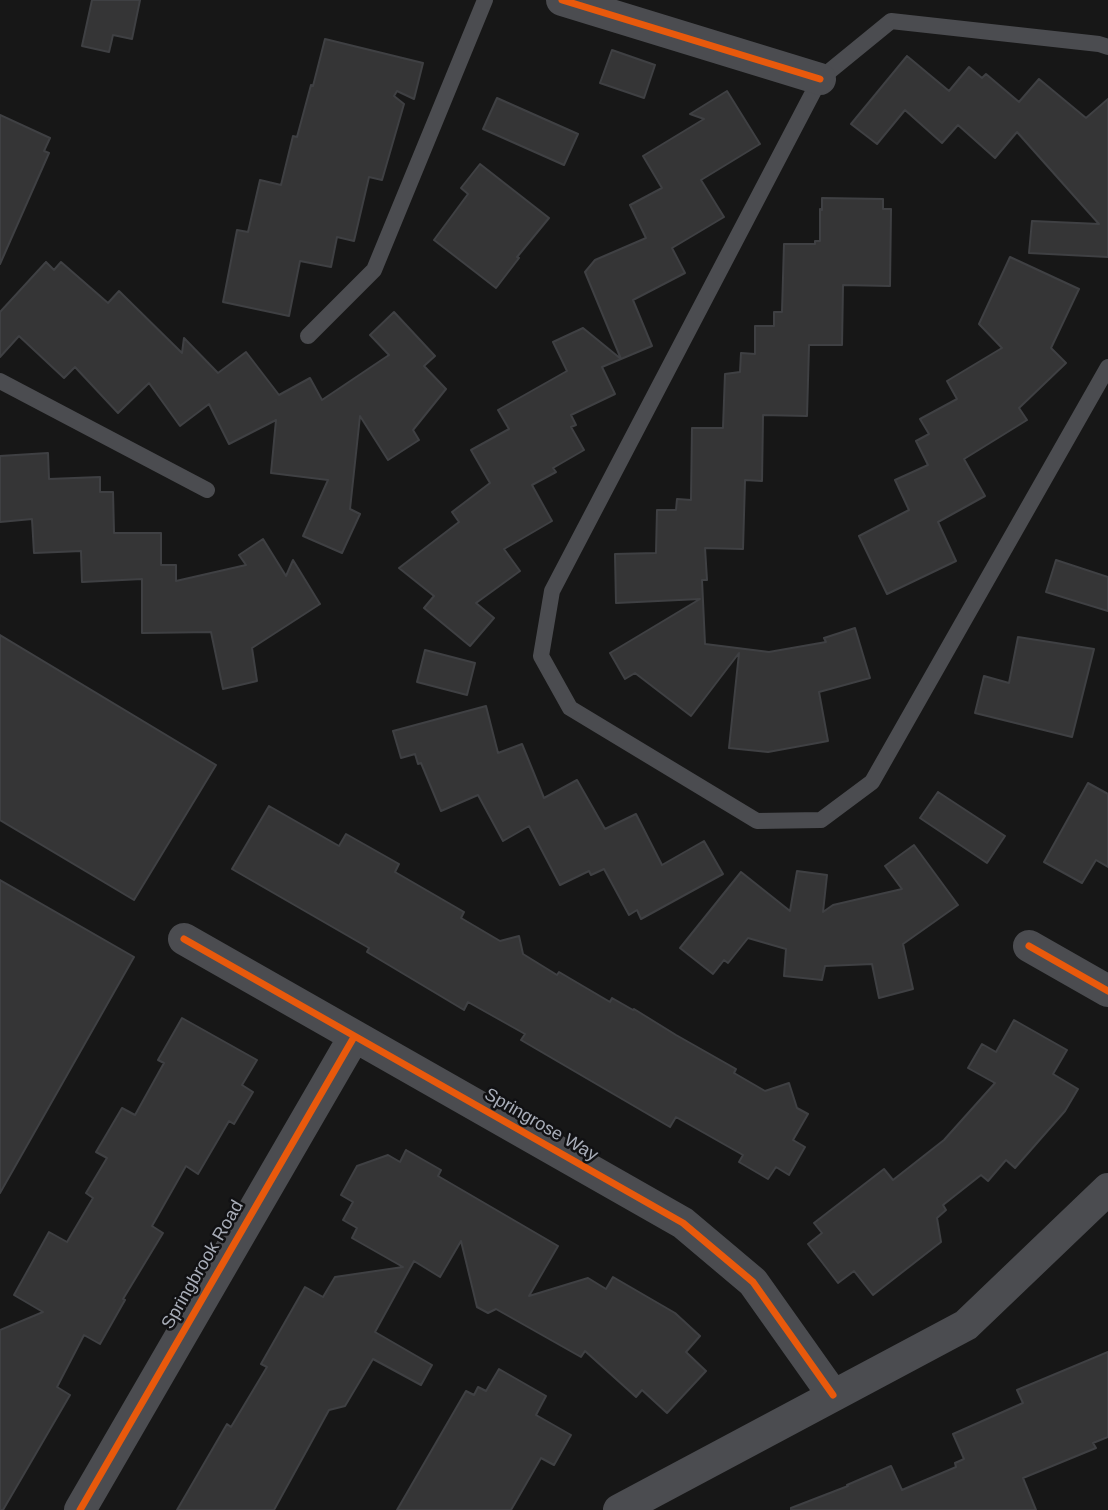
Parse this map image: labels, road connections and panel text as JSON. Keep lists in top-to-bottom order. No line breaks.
{"streets":{"street":["Springrose Way","Springbrook Road"]},"crossings":[["Springrose Way","Springbrook Road"]]}
